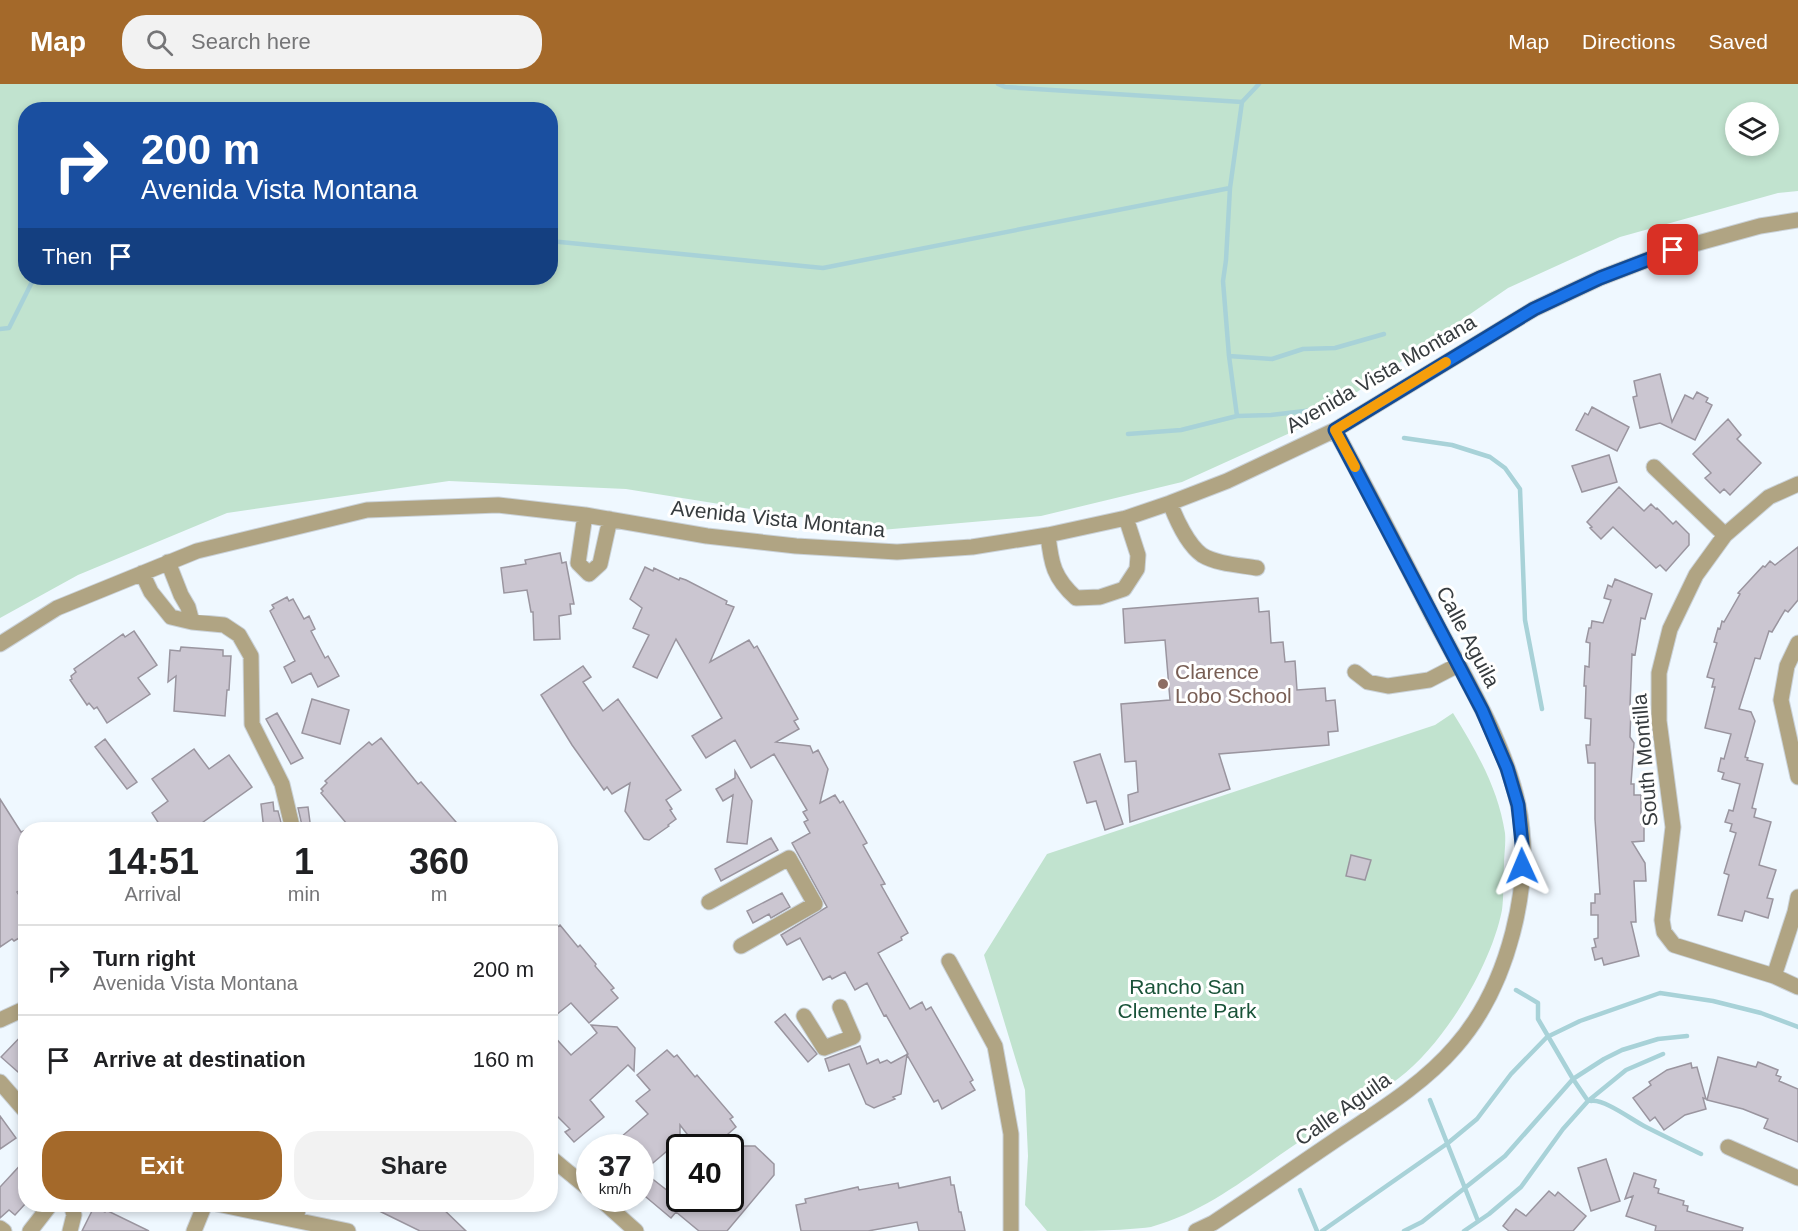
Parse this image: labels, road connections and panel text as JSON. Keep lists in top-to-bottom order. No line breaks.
{"streets":{"street":["Avenida Vista Montana","Calle Aguila","South Montilla"]},"crossings":[["Avenida Vista Montana","Calle Aguila"]],"parks":["Rancho San Clemente Park"],"places":["Clarence Lobo School"],"page":{"header":"Map","search":"Search here","nav":["Map","Directions","Saved"],"turn":["200 m","Avenida Vista Montana"],"then":"Then","eta":["14:51","Arrival","1","min","360","m"],"list":[{"name":"Turn right","note":"Avenida Vista Montana","value":"200 m"},{"name":"Arrive at destination","value":"160 m"}],"buttons":["Exit","Share"],"speed":"37 km/h","limit":"40"}}
